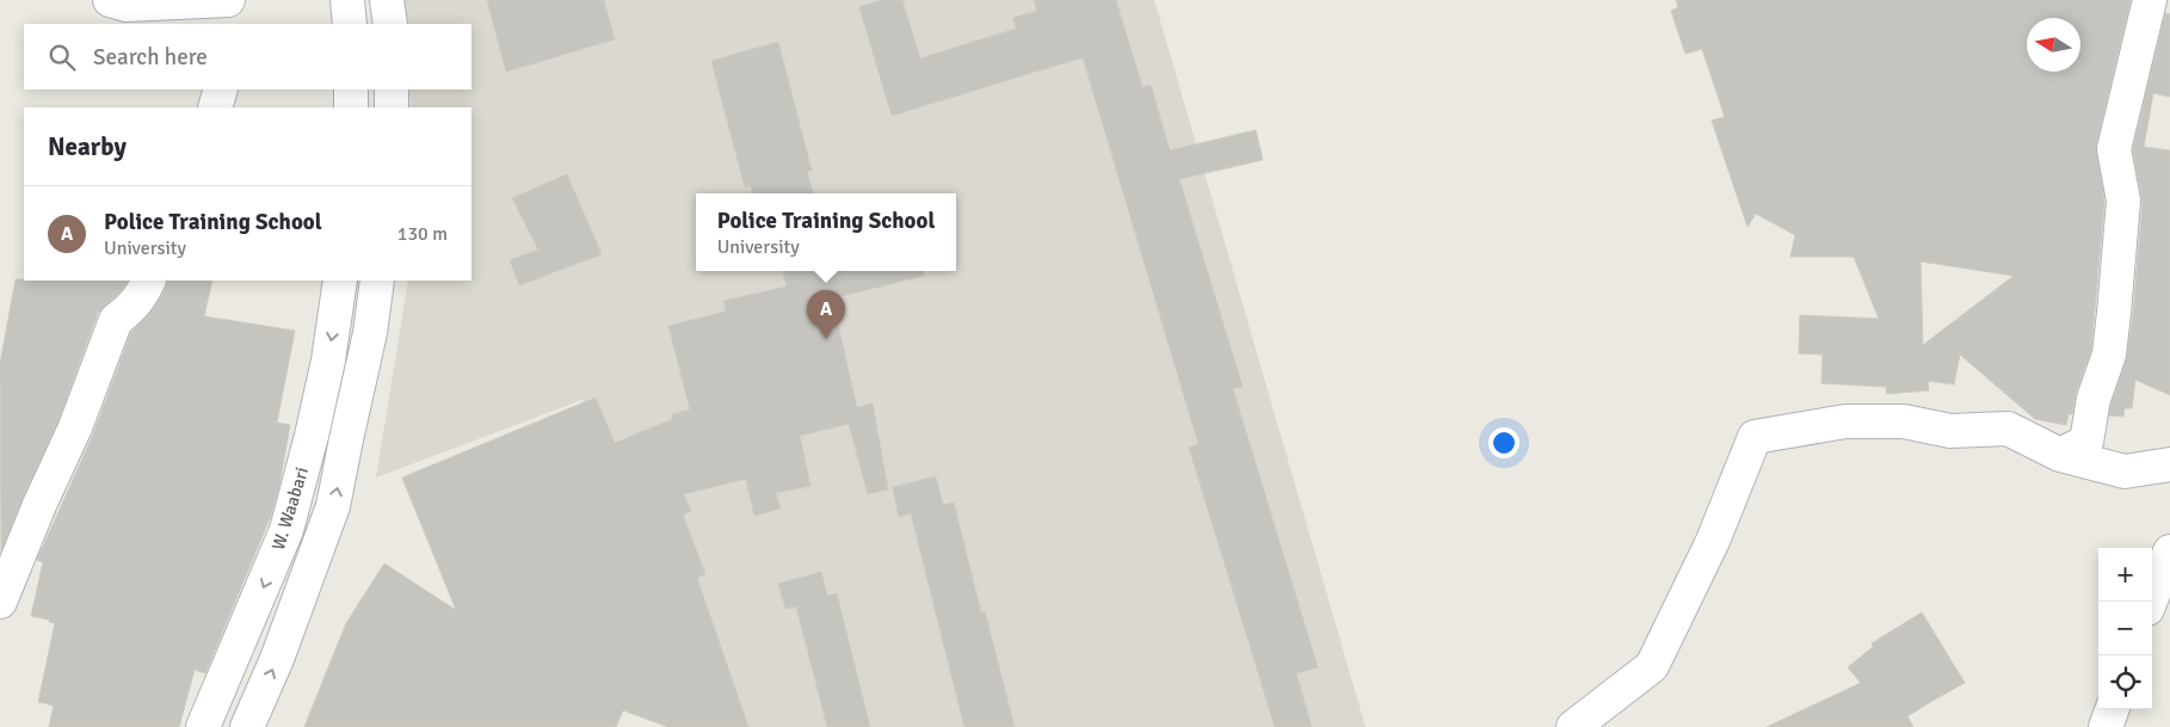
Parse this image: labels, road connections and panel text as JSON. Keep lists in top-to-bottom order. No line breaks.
{"streets":{"street":["W. Waabari"]},"north":"left","page":{"search":"Search here","heading":"Nearby","list":[{"mark":"A","name":"Police Training School","note":"University","value":"130 m"}],"popup":["Police Training School","University"],"pins":"A","map_buttons":["+","−"]}}
